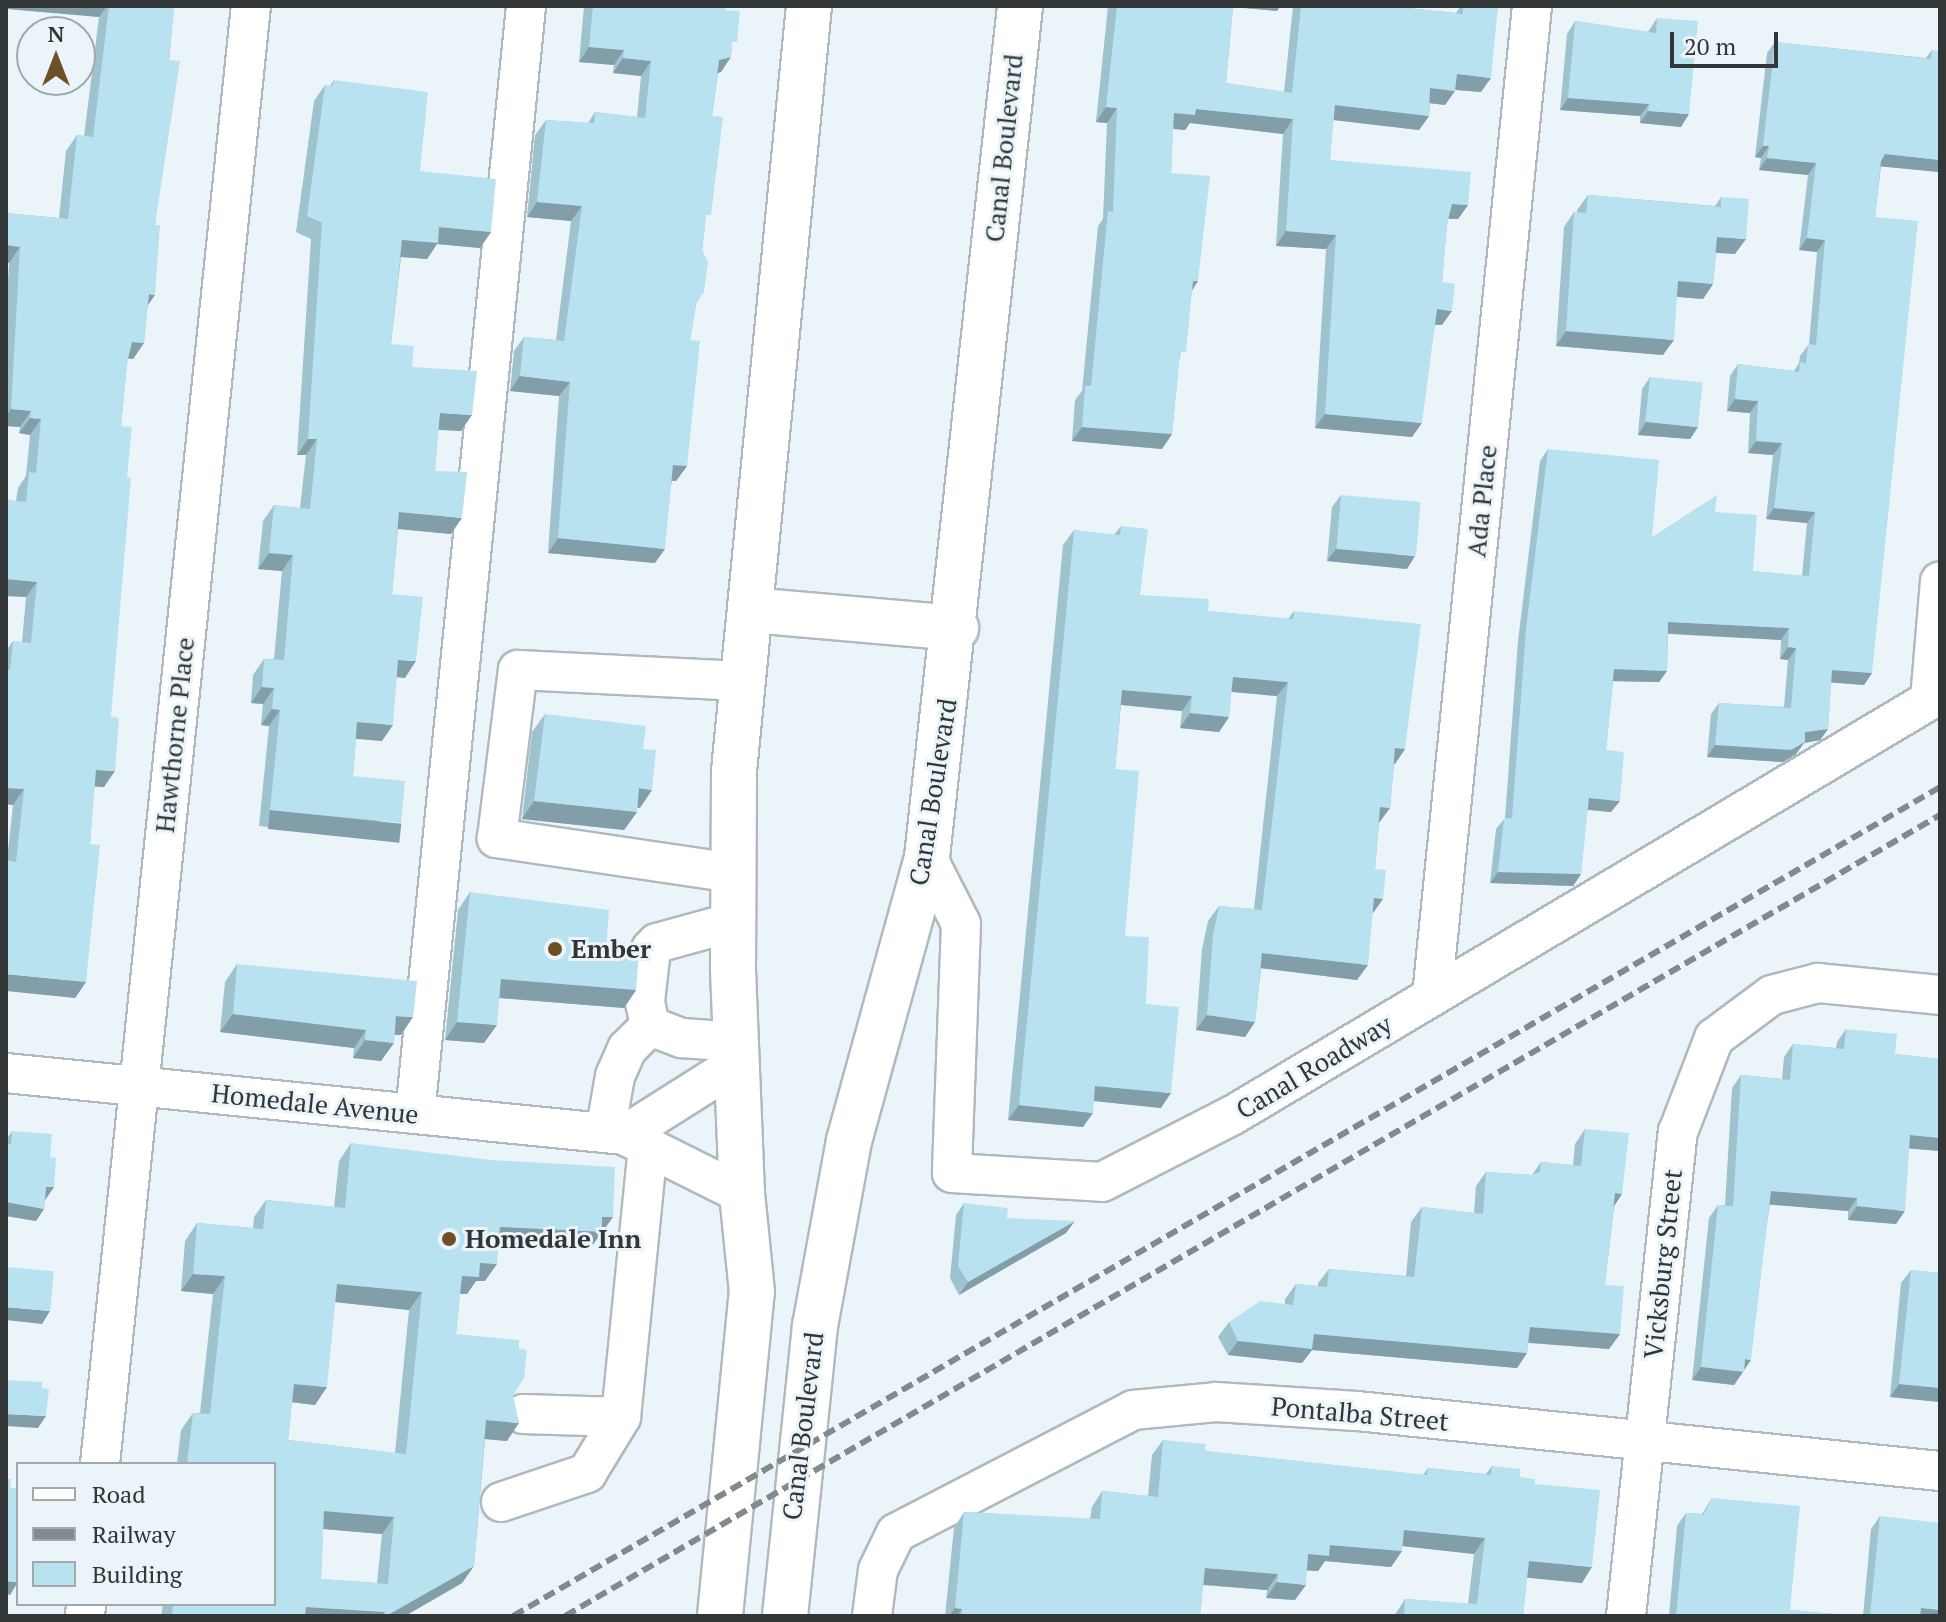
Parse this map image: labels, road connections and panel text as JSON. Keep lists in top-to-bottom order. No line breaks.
{"streets":{"main road":["Canal Boulevard"],"street":["Ada Place","Hawthorne Place","Canal Roadway","Homedale Avenue","Vicksburg Street","Pontalba Street"]},"crossings":[["Canal Boulevard","Canal Roadway"],["Ada Place","Canal Roadway"],["Hawthorne Place","Homedale Avenue"],["Vicksburg Street","Pontalba Street"]],"places":["Ember","Homedale Inn"],"legend":["Road","Railway","Building"],"scale_bar":"20 m","north":"top"}
